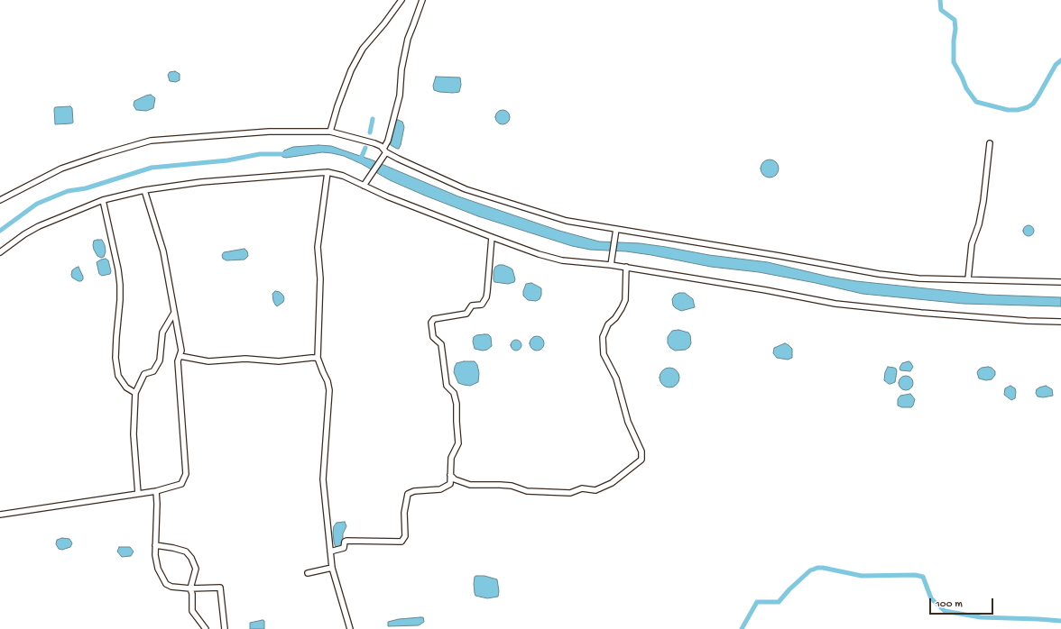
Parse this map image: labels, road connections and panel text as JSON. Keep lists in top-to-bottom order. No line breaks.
{"scale_bar":"100 m"}
